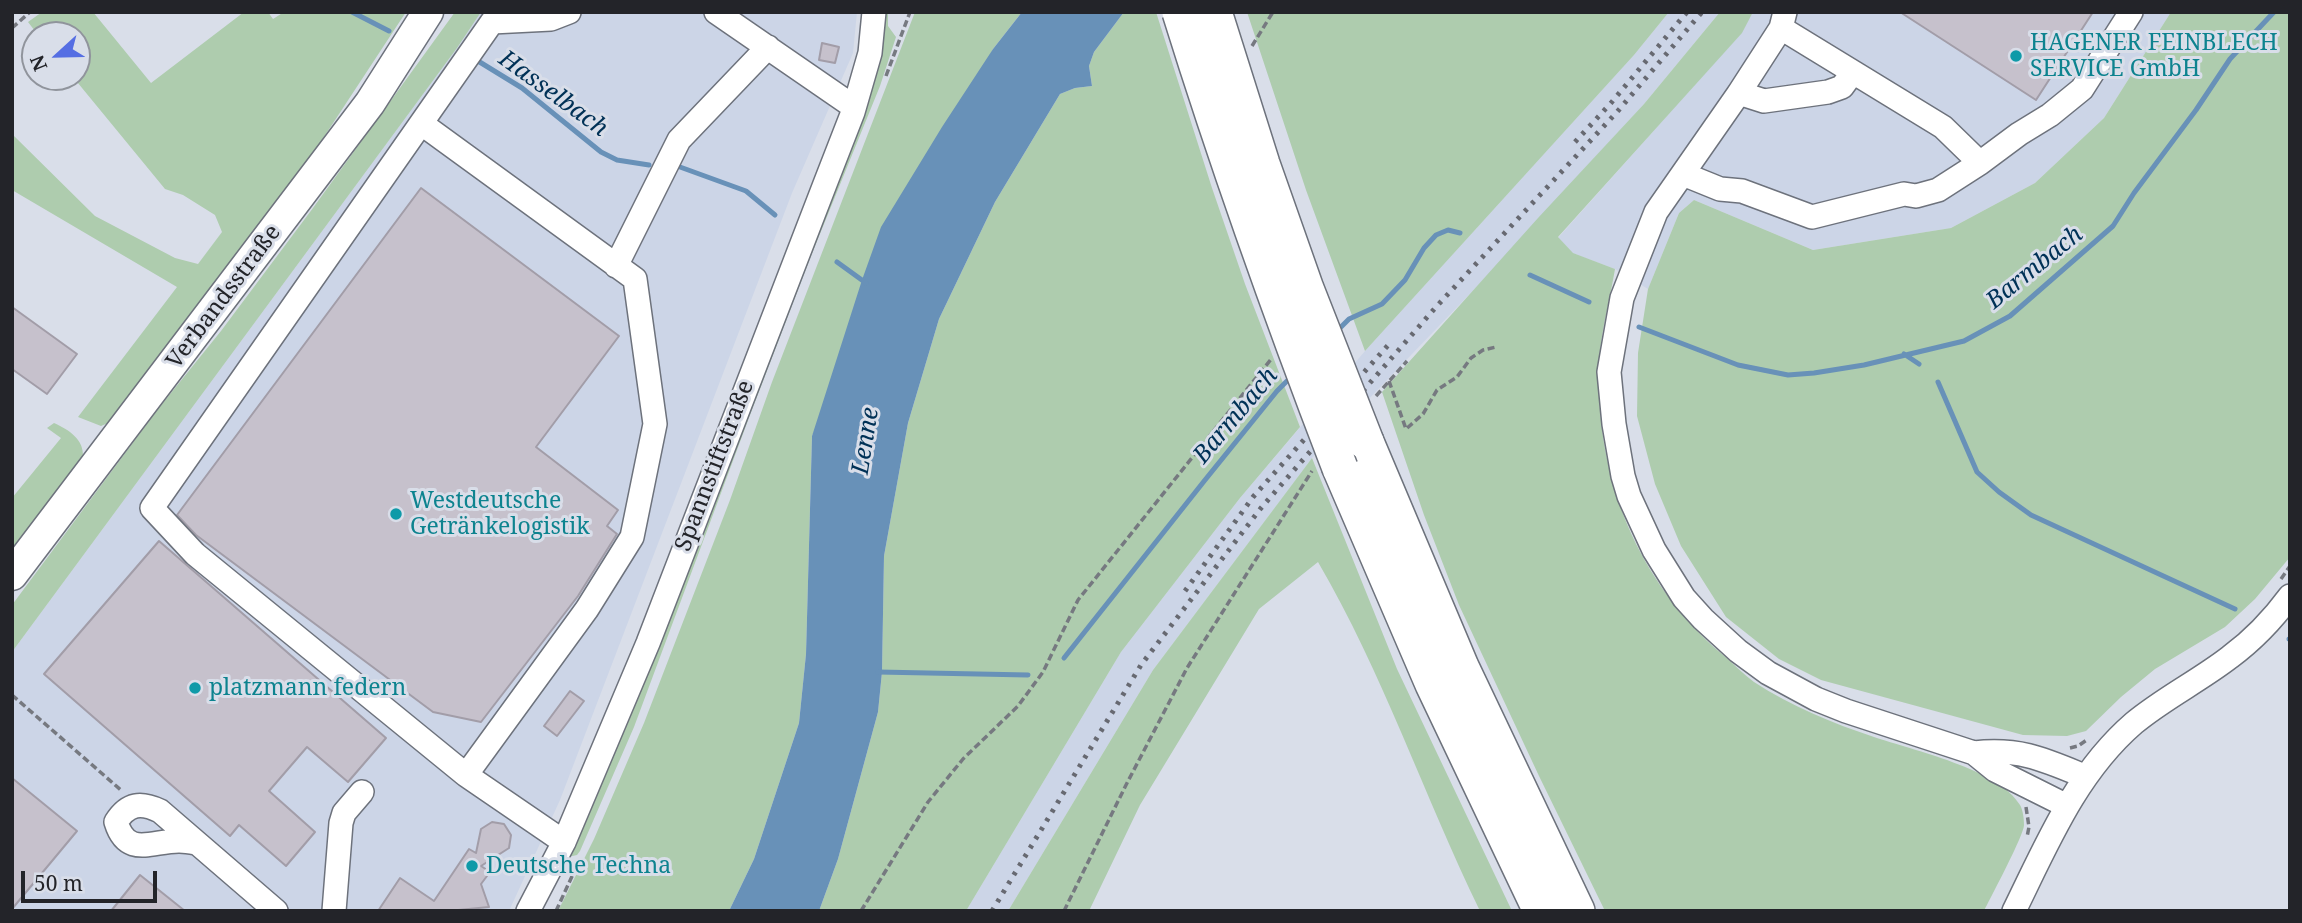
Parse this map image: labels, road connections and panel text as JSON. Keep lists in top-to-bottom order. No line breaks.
{"streets":{"main road":["Verbandsstraße"],"street":["Spannstiftstraße"]},"water":["Hasselbach","Barmbach","Lenne"],"places":["HAGENER FEINBLECH SERVICE GmbH","Westdeutsche Getränkelogistik","platzmann federn","Deutsche Techna"],"scale_bar":"50 m","north":"left"}
